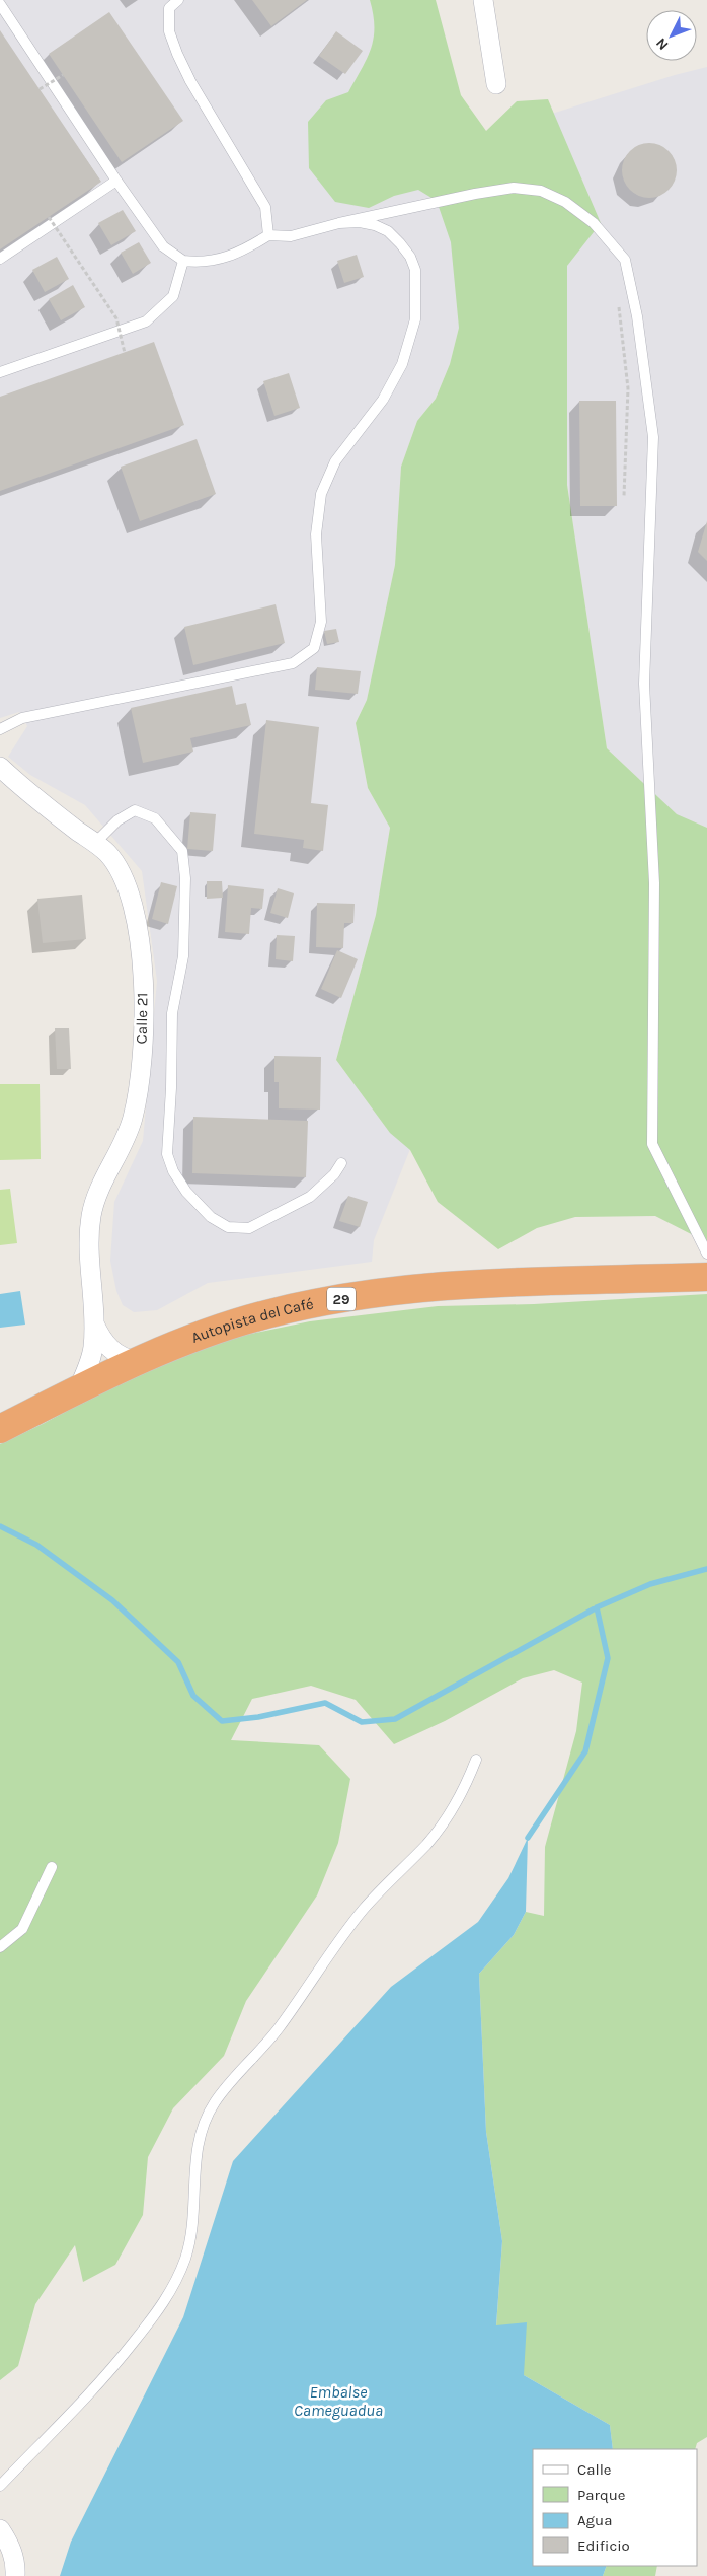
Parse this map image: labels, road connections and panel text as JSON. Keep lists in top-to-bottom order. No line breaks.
{"streets":{"highway":["29","Autopista del Café"],"street":["Calle 21"]},"crossings":[["Calle 21","Autopista del Café"]],"water":["Embalse Cameguadua"],"legend":["Calle","Parque","Agua","Edificio"],"north":"bottom left"}
